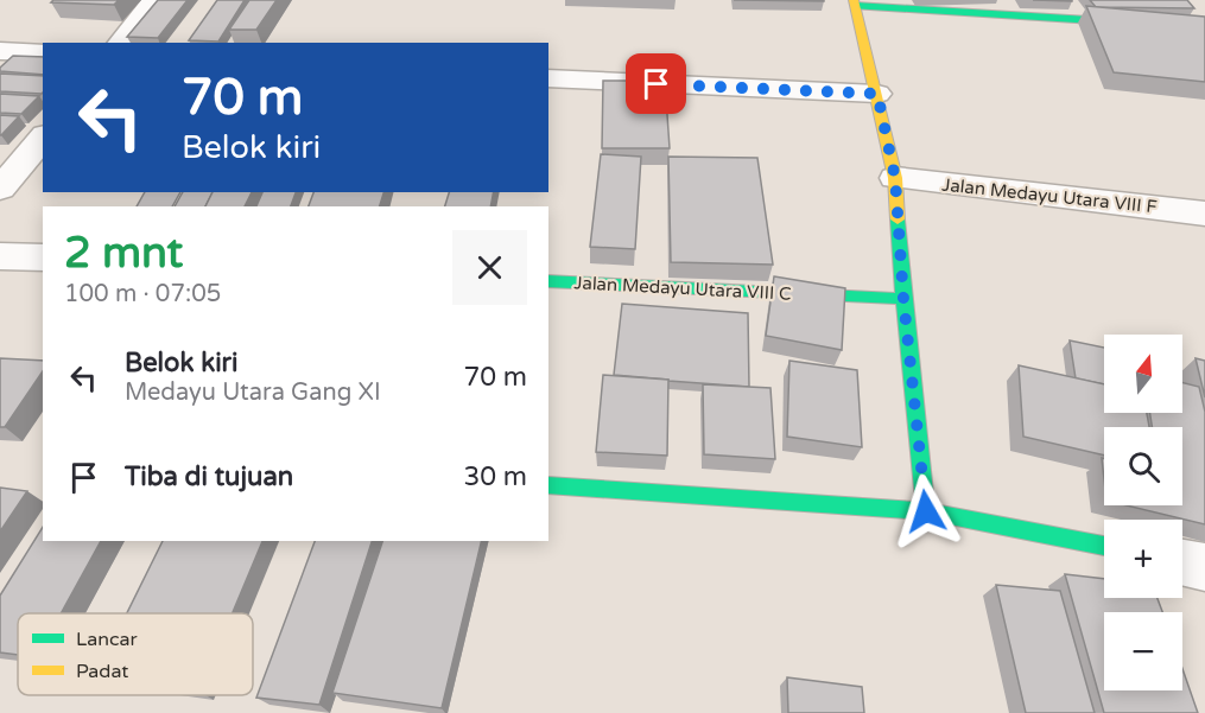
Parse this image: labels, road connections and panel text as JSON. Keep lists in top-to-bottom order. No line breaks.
{"streets":{"street":["Jalan Medayu Utara VIII F","Jalan Medayu Utara VIII C"]},"legend":["Lancar","Padat"],"north":"top","page":{"turn":["70 m","Belok kiri"],"heading":["2 mnt","100 m · 07:05"],"list":[{"name":"Belok kiri","note":"Medayu Utara Gang XI","value":"70 m"},{"name":"Tiba di tujuan","value":"30 m"}],"map_buttons":["+","−"]}}
